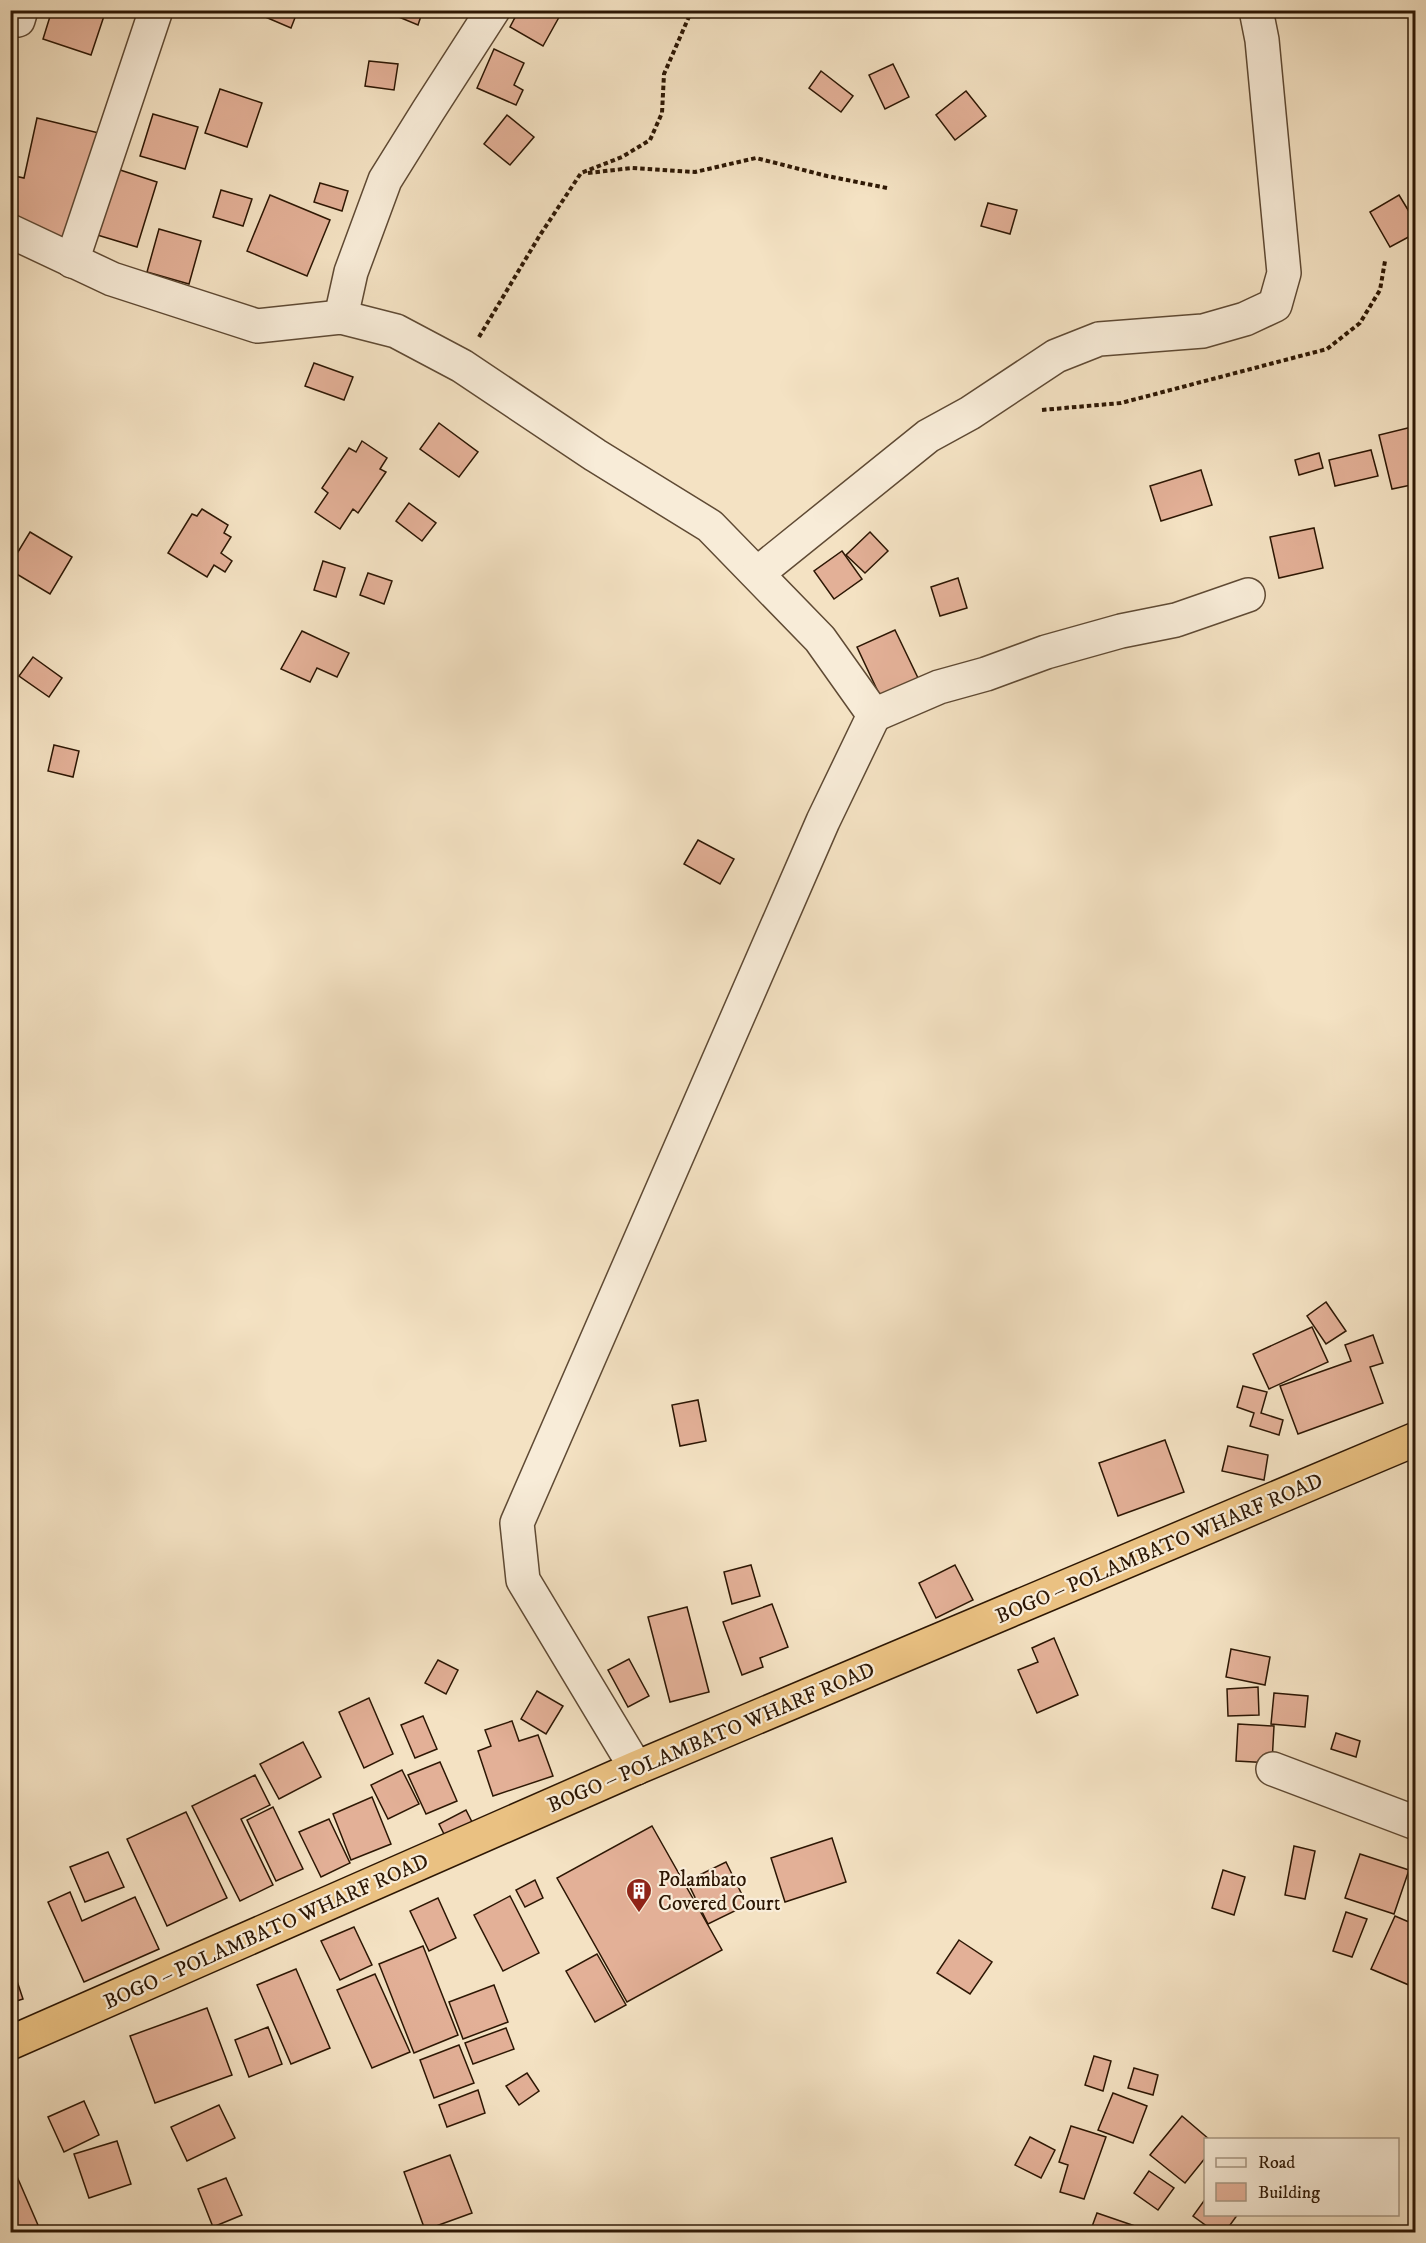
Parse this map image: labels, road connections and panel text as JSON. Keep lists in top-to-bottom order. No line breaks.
{"streets":{"highway":["BOGO – POLAMBATO WHARF ROAD"]},"places":{"building":["Polambato Covered Court"]},"legend":["Road","Building"]}
